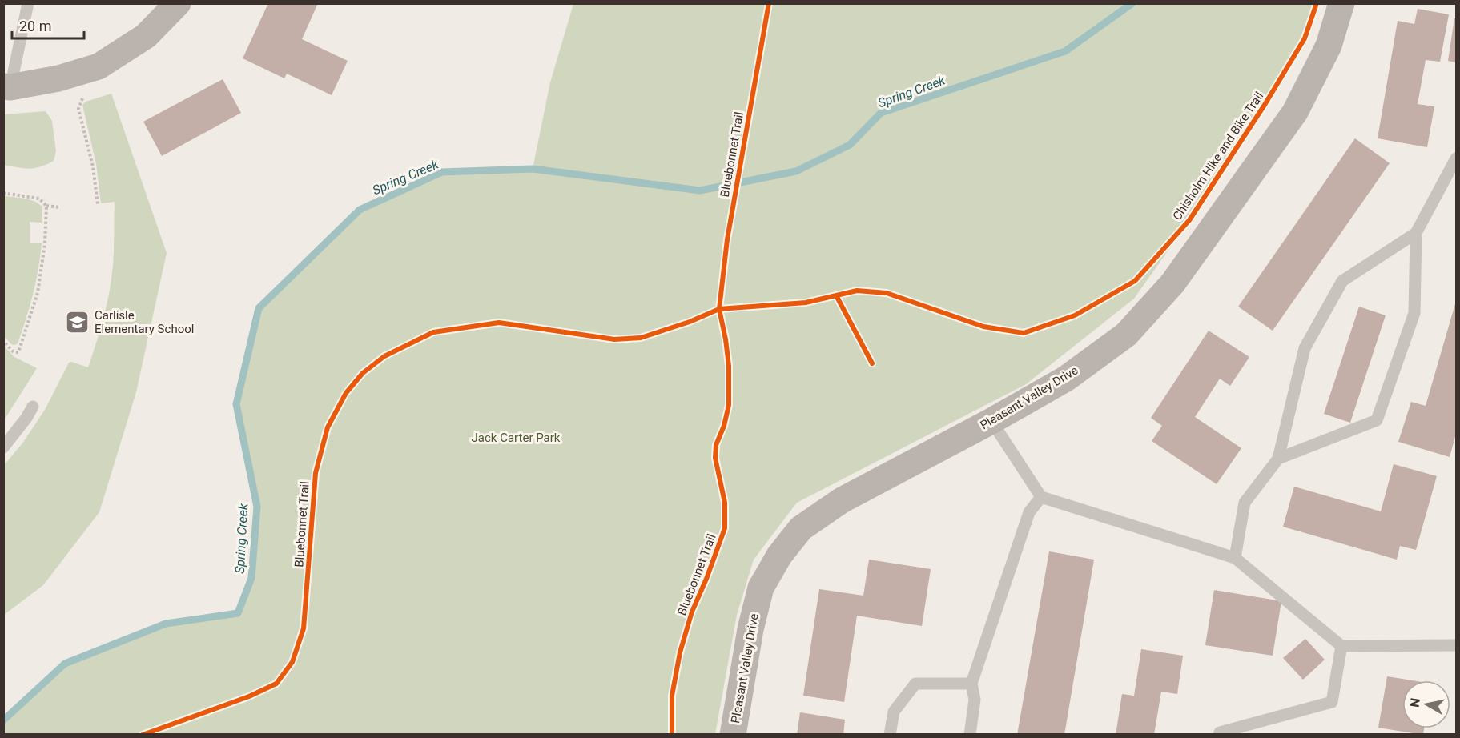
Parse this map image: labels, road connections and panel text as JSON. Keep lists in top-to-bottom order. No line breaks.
{"streets":{"street":["Pleasant Valley Drive"],"cycle path":["Bluebonnet Trail","Chisholm Hike and Bike Trail"]},"water":["Spring Creek"],"parks":["Jack Carter Park"],"places":{"school or university":["Carlisle Elementary School"]},"scale_bar":"20 m","north":"left"}
